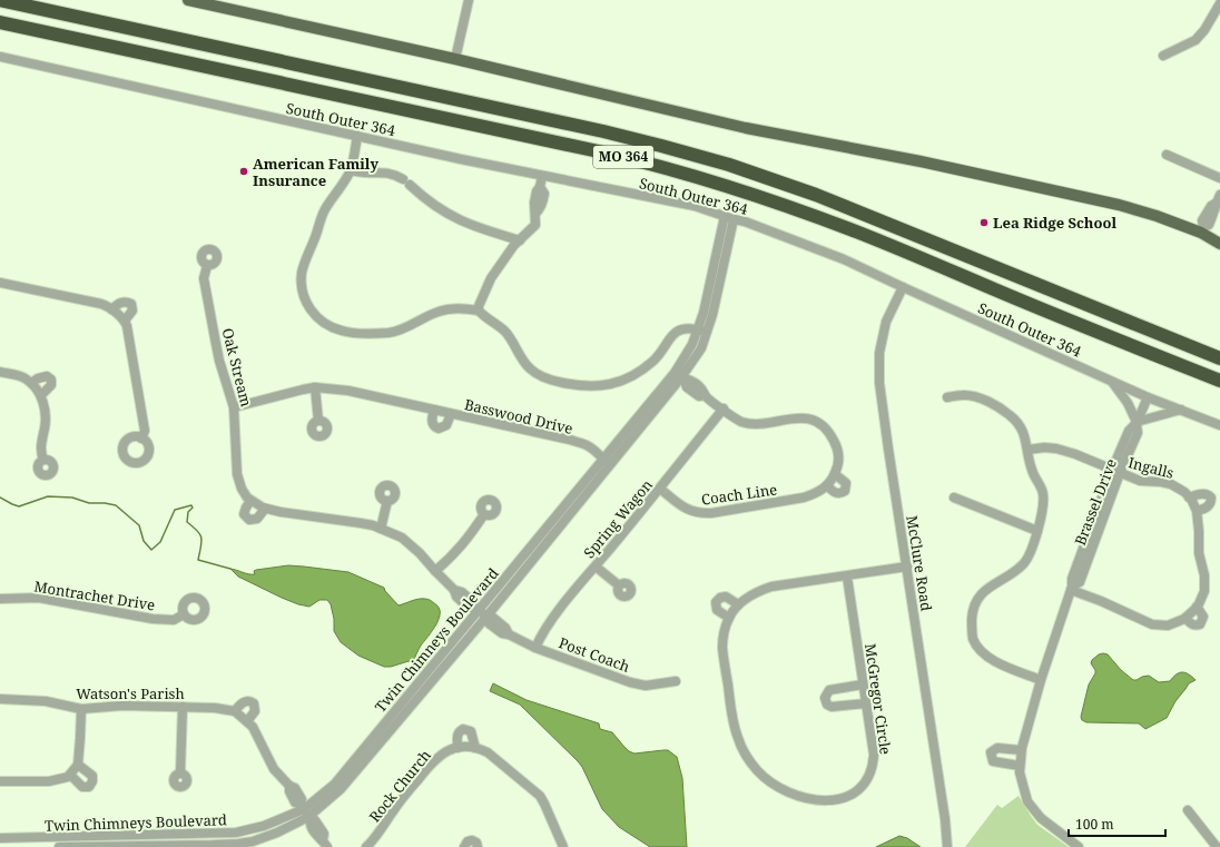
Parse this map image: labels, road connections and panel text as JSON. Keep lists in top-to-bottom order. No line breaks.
{"streets":{"highway":["MO 364"],"street":["South Outer 364","Oak Stream","Basswood Drive","Ingalls","Coach Line","Brassel Drive","Spring Wagon","McClure Road","Montrachet Drive","Twin Chimneys Boulevard","Post Coach","Watson's Parish","McGregor Circle","Rock Church"]},"crossings":[["South Outer 364","Brassel Drive"],["South Outer 364","McClure Road"],["South Outer 364","Twin Chimneys Boulevard"],["Oak Stream","Basswood Drive"],["Basswood Drive","Twin Chimneys Boulevard"],["Ingalls","Brassel Drive"],["Coach Line","Spring Wagon"],["Coach Line","Twin Chimneys Boulevard"],["Spring Wagon","Post Coach"],["McClure Road","McGregor Circle"],["Twin Chimneys Boulevard","Post Coach"]],"places":["American Family Insurance","Lea Ridge School"],"scale_bar":"100 m"}
